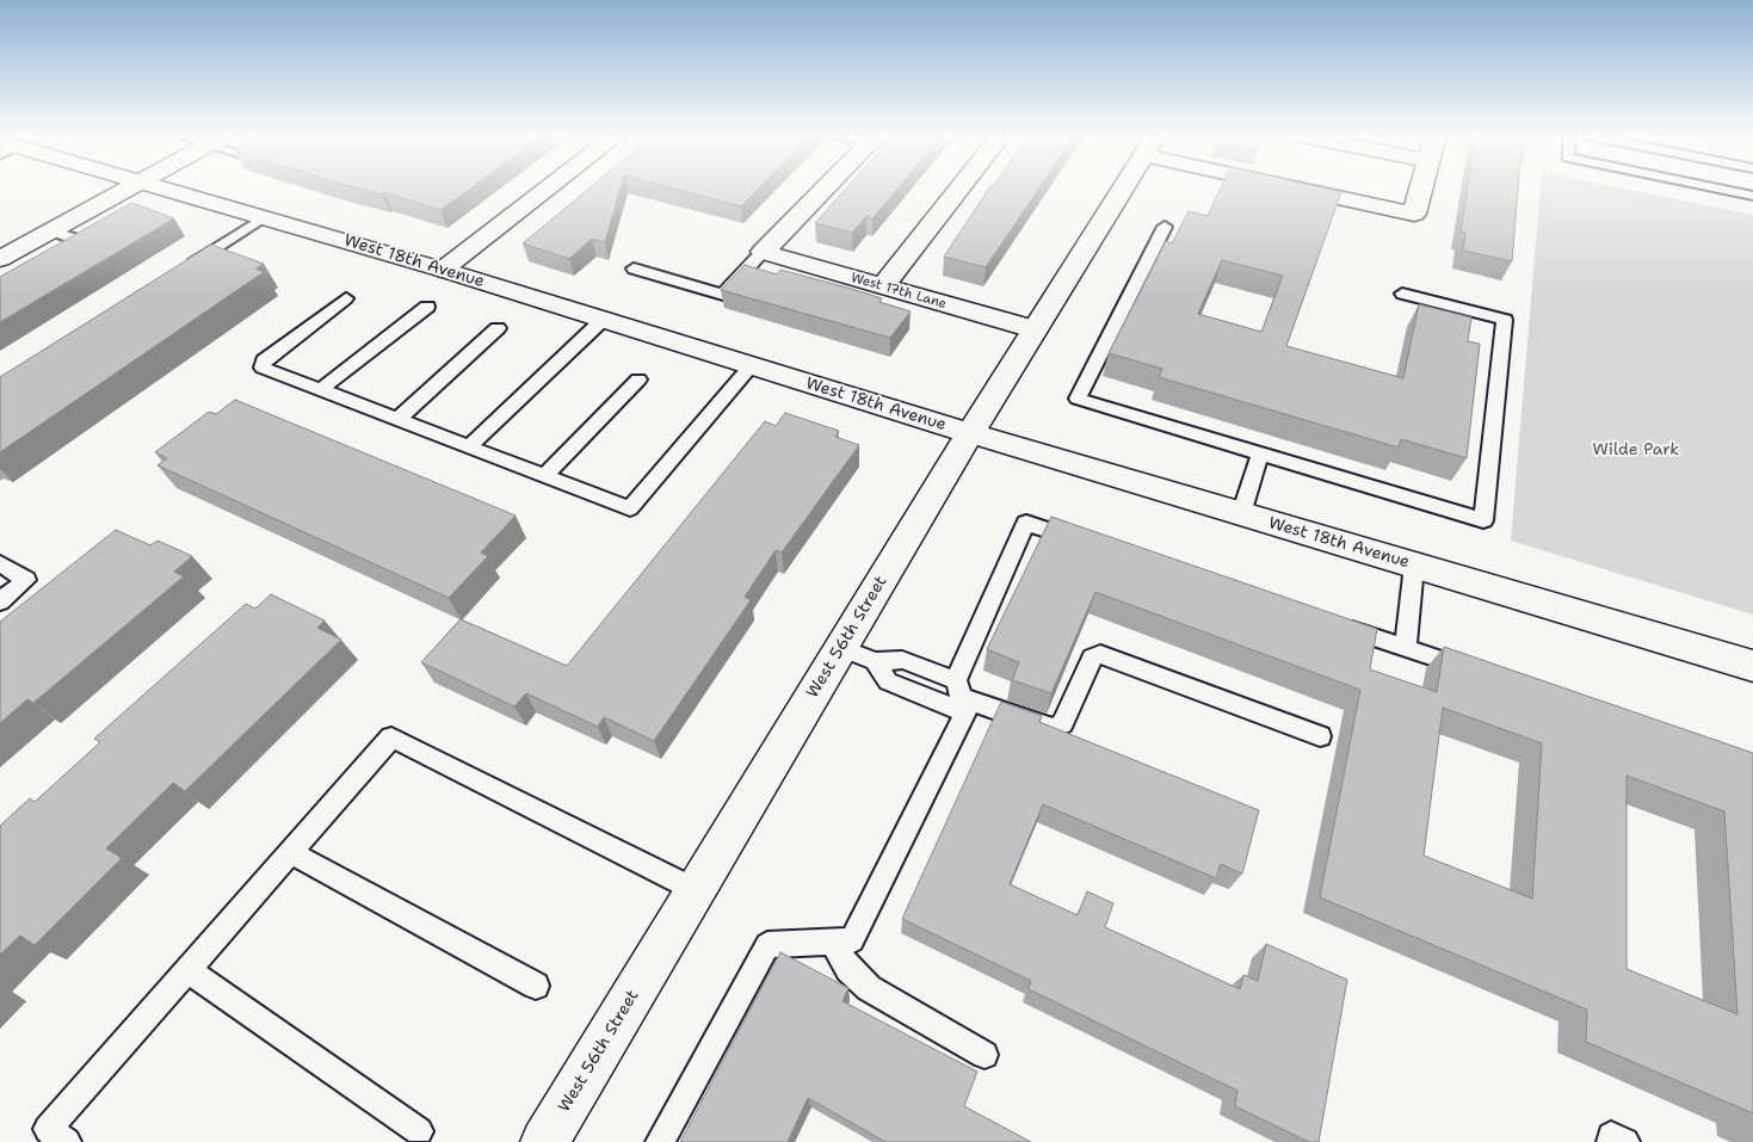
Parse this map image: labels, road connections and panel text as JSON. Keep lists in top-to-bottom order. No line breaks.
{"streets":{"street":["West 18th Avenue","West 17th Lane","West 56th Street"]},"crossings":[["West 18th Avenue","West 56th Street"],["West 17th Lane","West 56th Street"]],"parks":["Wilde Park"]}
